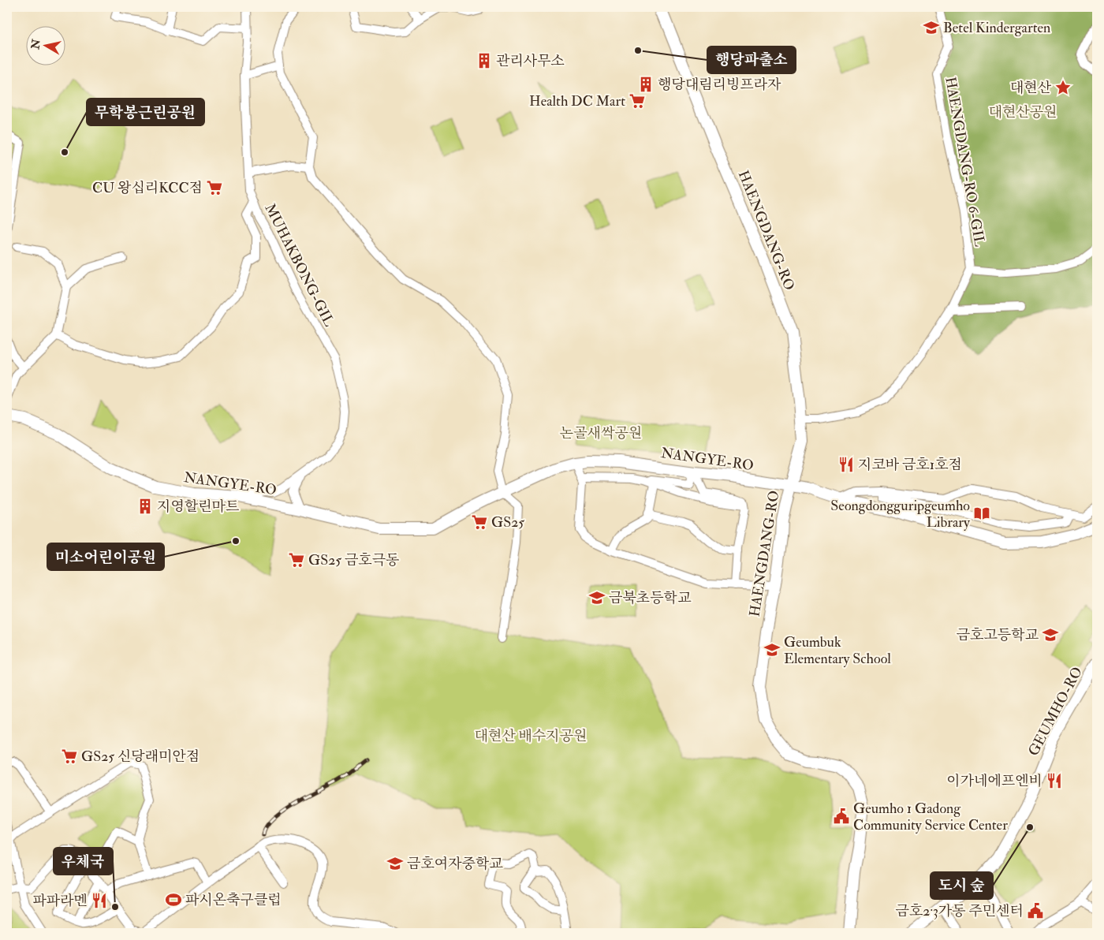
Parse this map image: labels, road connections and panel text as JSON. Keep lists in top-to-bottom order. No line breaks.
{"streets":{"main road":["HAENGDANG-RO","NANGYE-RO","GEUMHO-RO"],"street":["HAENGDANG-RO 6-GIL","MUHAKBONG-GIL"]},"crossings":[["HAENGDANG-RO","NANGYE-RO"],["MUHAKBONG-GIL","NANGYE-RO"]],"parks":["대현산공원","논골새싹공원","대현산 배수지공원"],"places":{"school or university":["Betel Kindergarten","금북초등학교","금호고등학교","Geumbuk Elementary School","금호여자중학교"],"other":["행당파출소","무학봉근린공원","미소어린이공원","도시 숲","우체국"],"building":["관리사무소","행당대림리빙프라자","지영할린마트"],"place":["대현산"],"supermarket":["Health DC Mart","CU 왕십리KCC점","GS25","GS25 금호극동","GS25 신당래미안점"],"restaurant":["지코바 금호1호점","이가네에프엔비","파파라멘"],"library":["Seongdongguripgeumho Library"],"public building":["Geumho 1 Gadong Community Service Center","금호2·3가동 주민센터"],"sports":["파시온축구클럽"]},"north":"left"}
